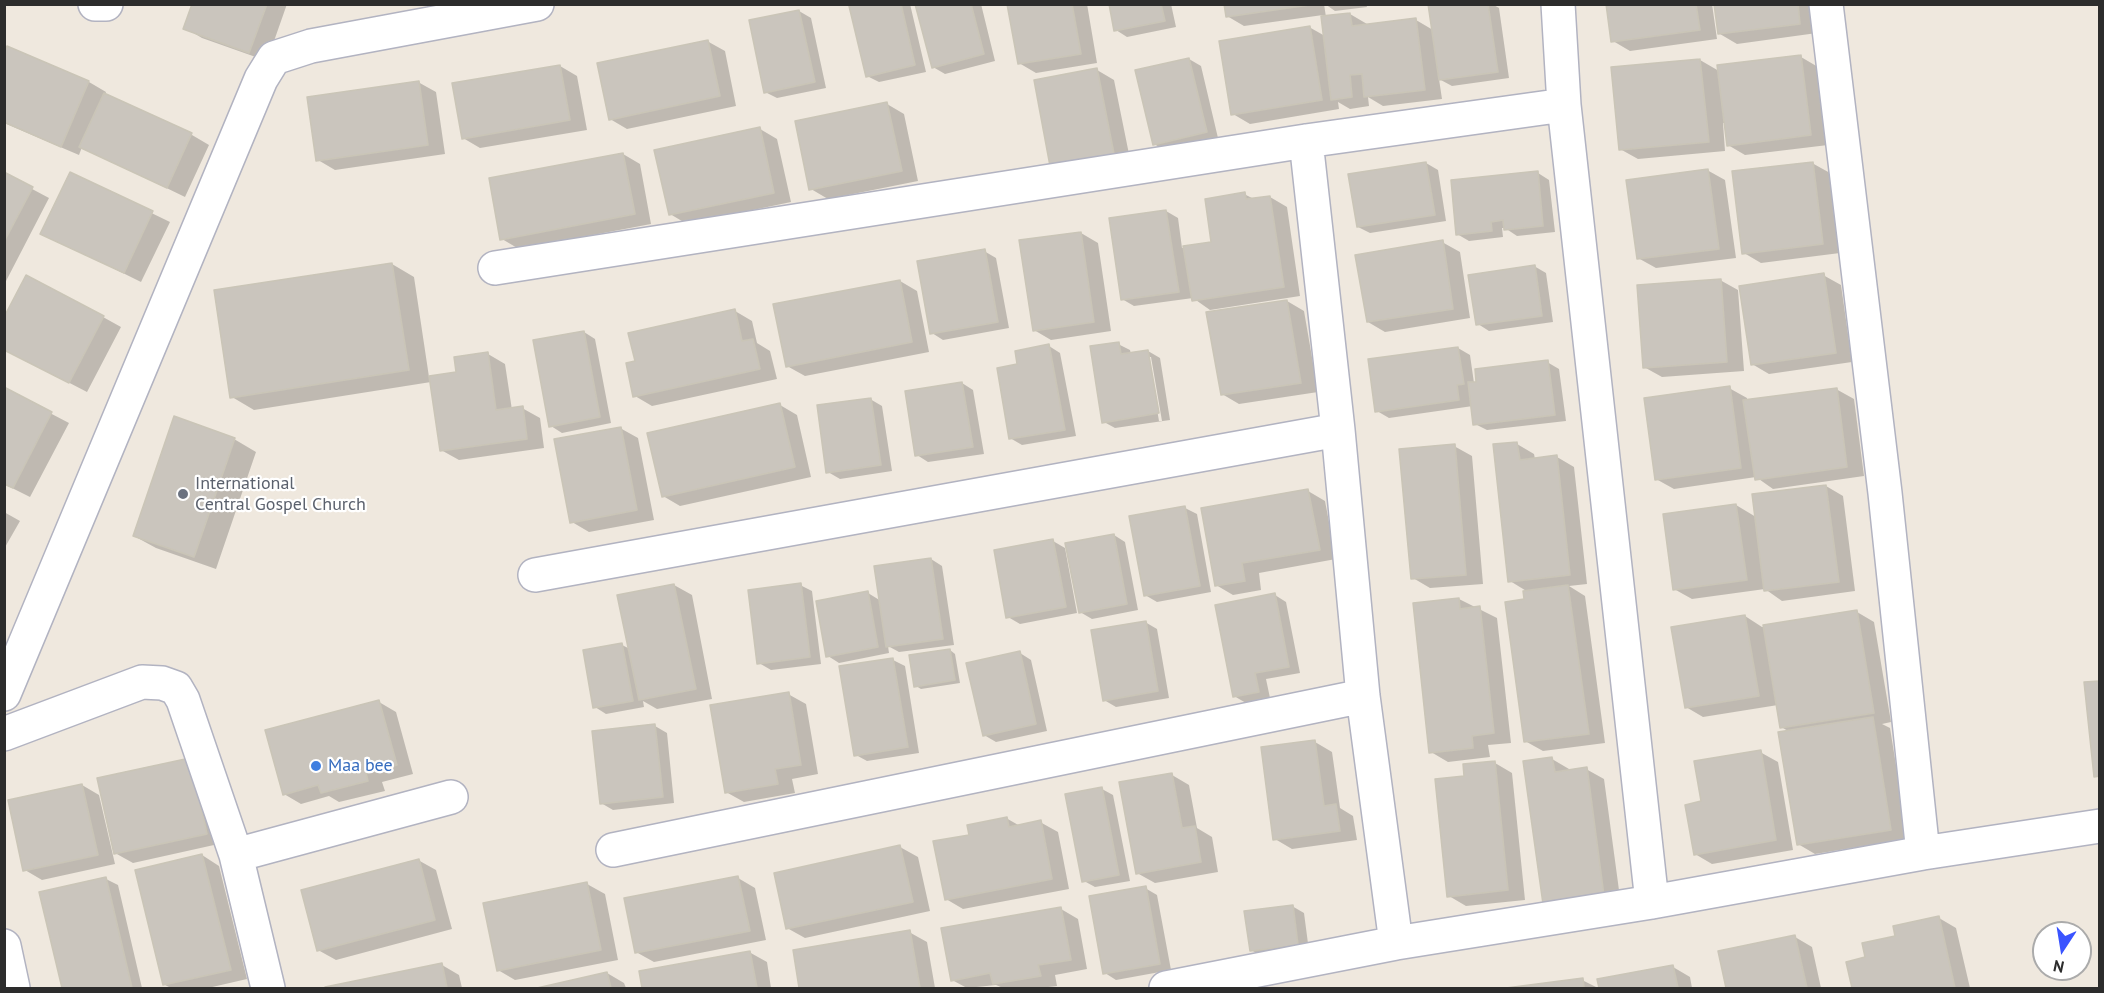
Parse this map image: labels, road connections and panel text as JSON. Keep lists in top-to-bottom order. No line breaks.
{"places":["International Central Gospel Church","Maa bee"],"north":"bottom"}
